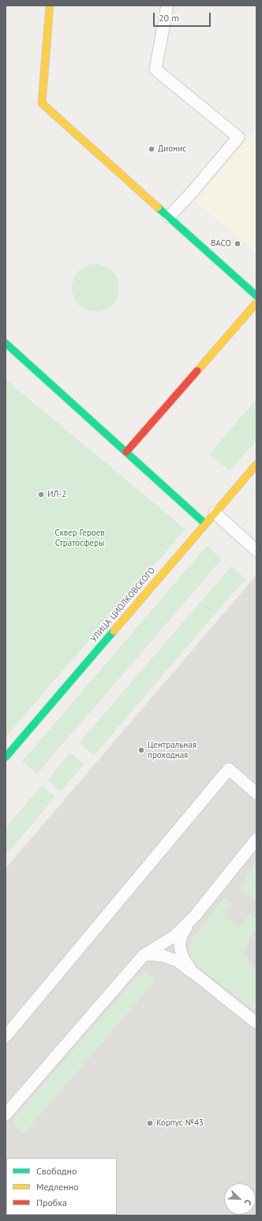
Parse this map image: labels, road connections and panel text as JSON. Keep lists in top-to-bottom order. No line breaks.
{"streets":{"street":["УЛИЦА ЦИОЛКОВСКОГО"]},"parks":["Сквер Героев Стратосферы"],"places":["Дионис","ВАСО","ИЛ-2","Центральная проходная","Корпус №43"],"legend":["Свободно","Медленно","Пробка"],"scale_bar":"20 m","north":"bottom right"}
